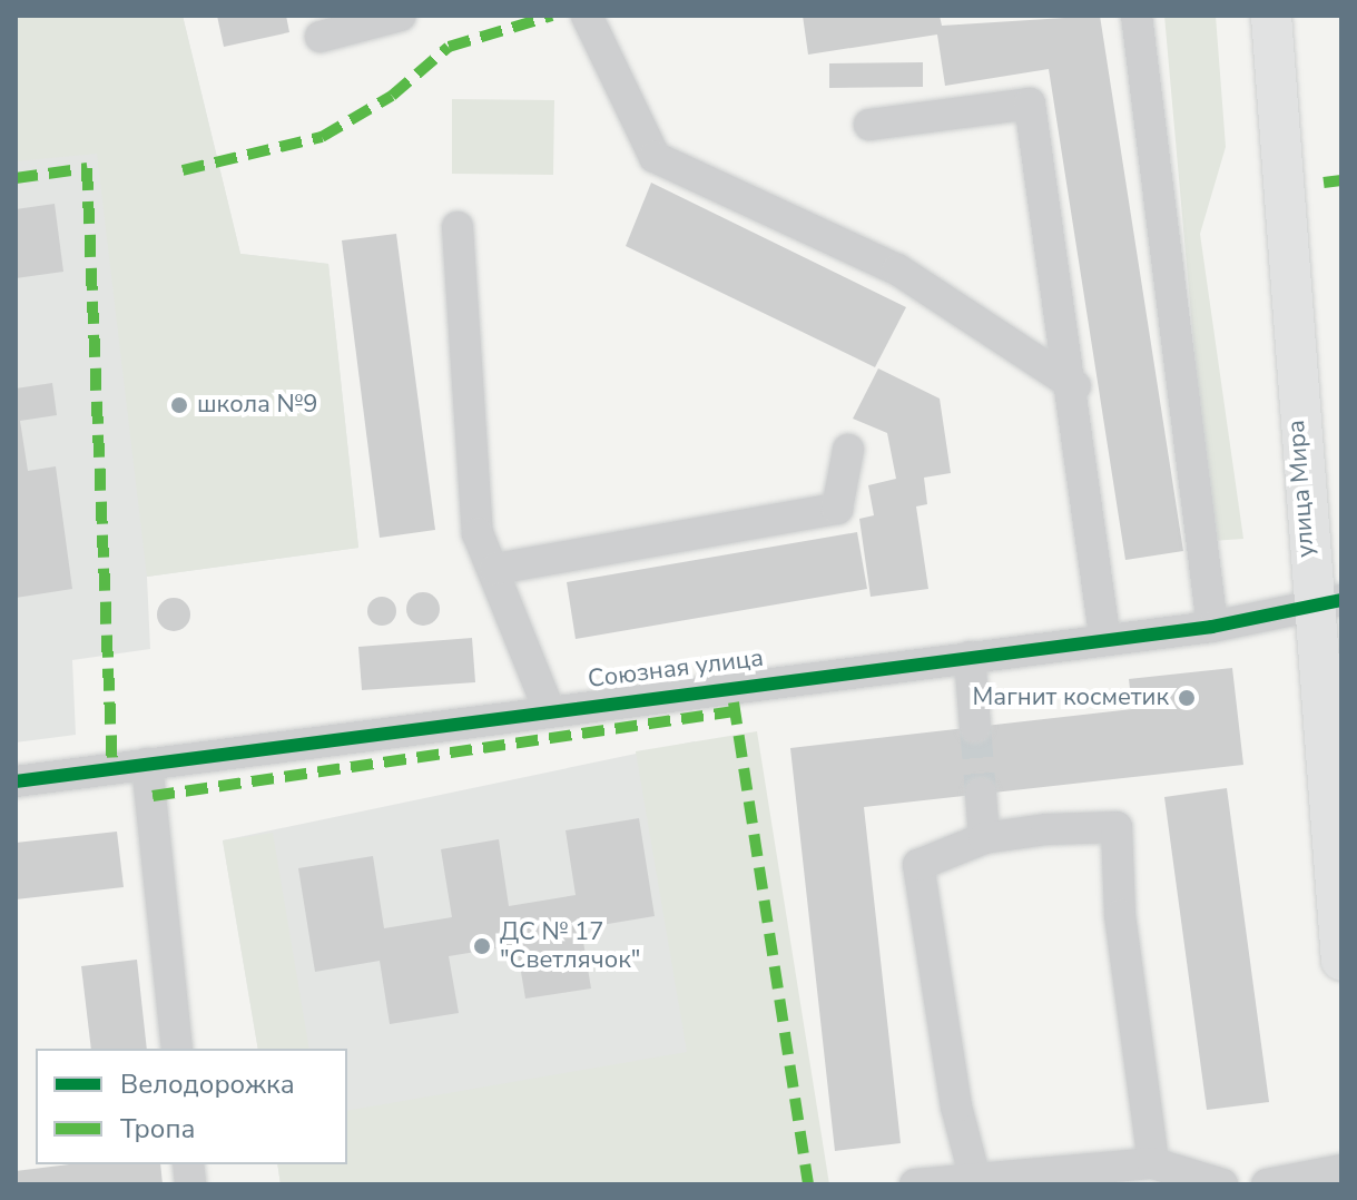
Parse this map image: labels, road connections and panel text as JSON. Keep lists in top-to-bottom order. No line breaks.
{"streets":{"main road":["улица Мира"],"street":["Союзная улица"]},"crossings":[["улица Мира","Союзная улица"]],"places":["школа №9","Магнит косметик","ДС № 17 \"Светлячок\""],"legend":["Велодорожка","Тропа"]}
